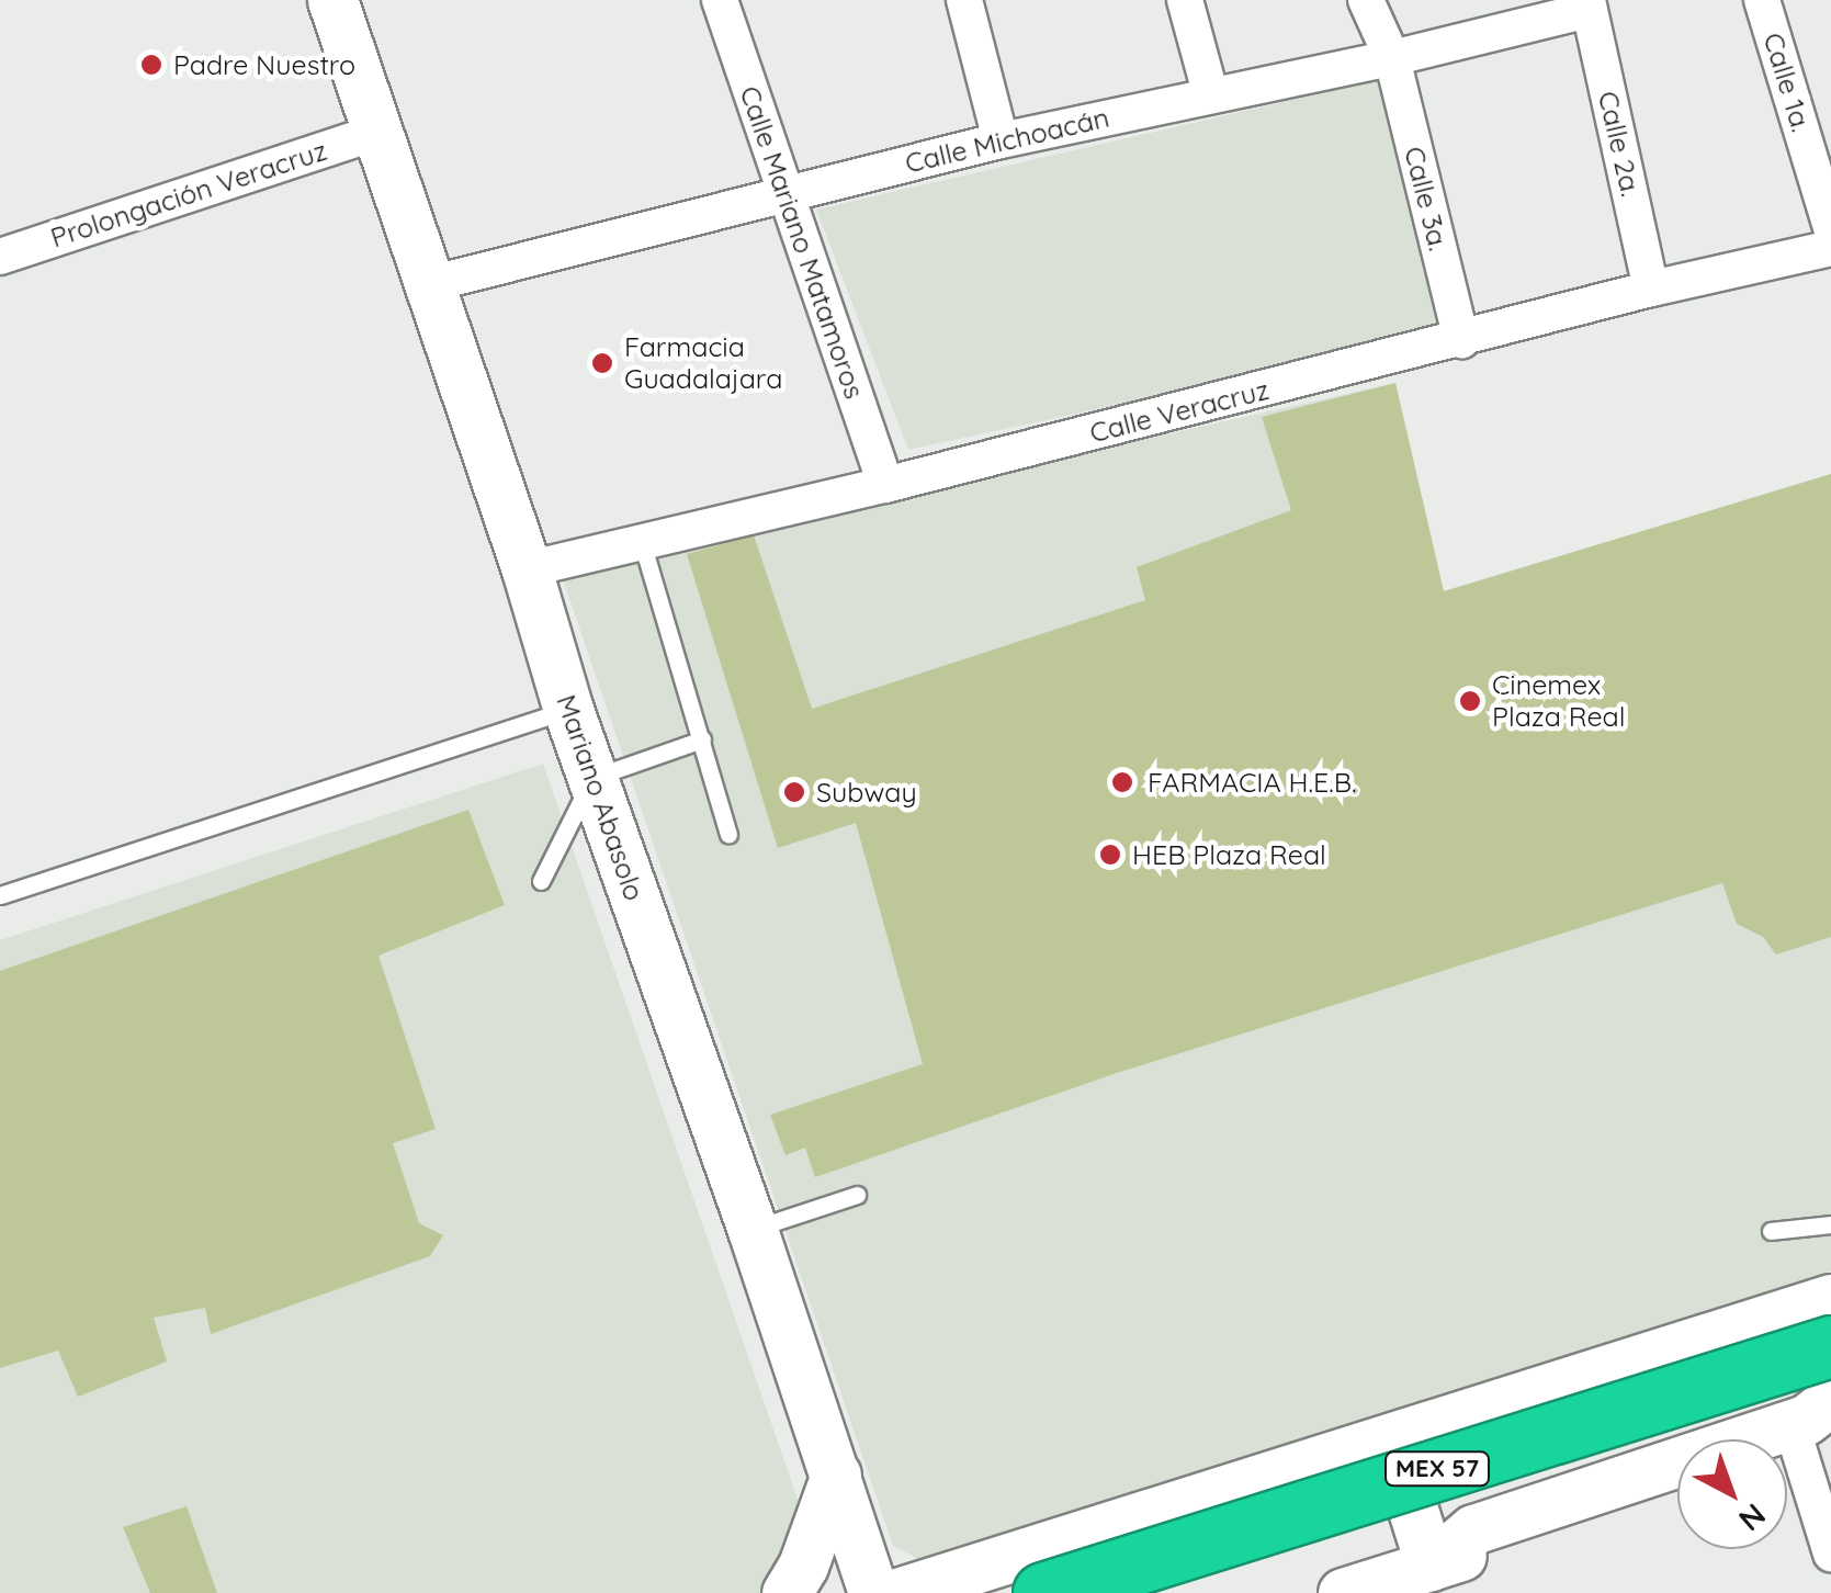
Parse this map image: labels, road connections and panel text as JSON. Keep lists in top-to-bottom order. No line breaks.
{"streets":{"highway":["MEX 57"],"street":["Calle 1a.","Calle Michoacán","Calle 2a.","Prolongación Veracruz","Calle 3a.","Calle Mariano Matamoros","Calle Veracruz","Mariano Abasolo"]},"crossings":[["Calle Michoacán","Calle 2a."],["Calle Michoacán","Calle 3a."],["Calle Michoacán","Calle Mariano Matamoros"],["Calle Michoacán","Mariano Abasolo"],["Calle 2a.","Calle Veracruz"],["Prolongación Veracruz","Mariano Abasolo"],["Calle 3a.","Calle Veracruz"],["Calle Mariano Matamoros","Calle Veracruz"],["Calle Veracruz","Mariano Abasolo"]],"places":["Padre Nuestro","Farmacia Guadalajara","Cinemex Plaza Real","FARMACIA H.E.B.","Subway","HEB Plaza Real"],"north":"bottom right"}
